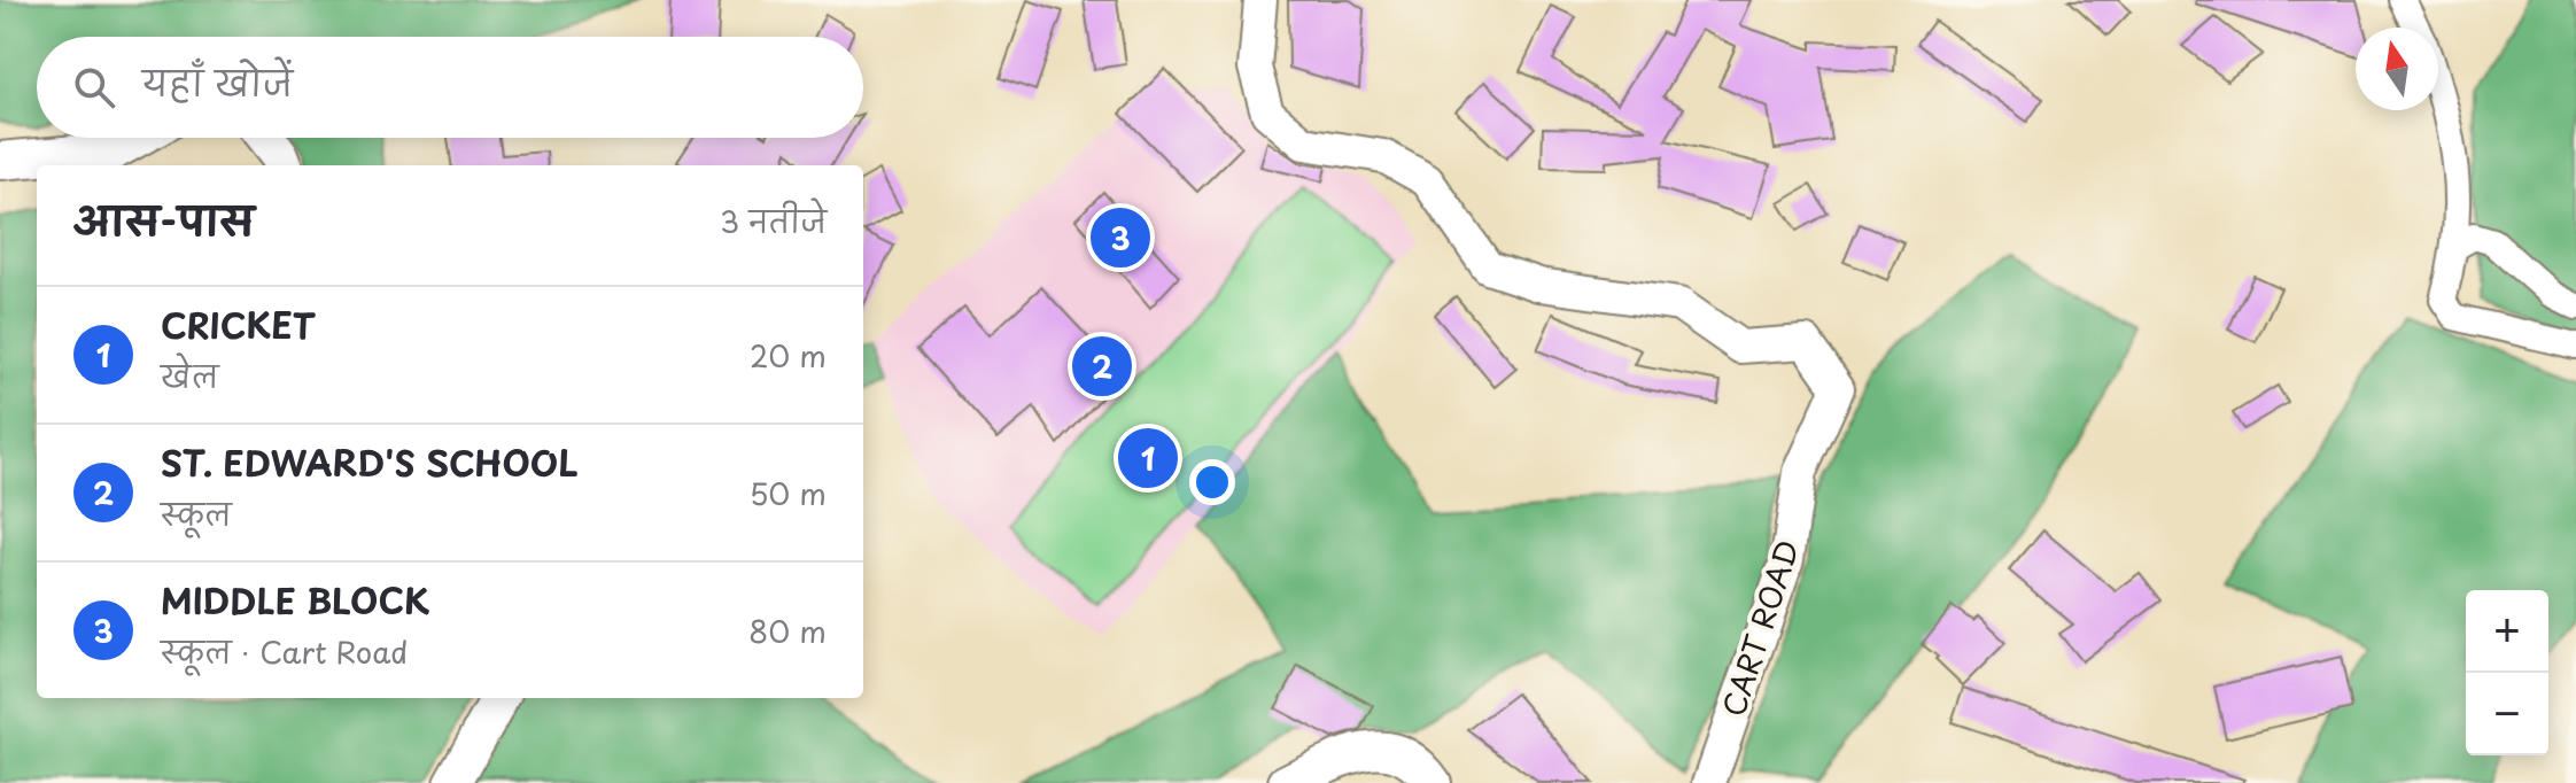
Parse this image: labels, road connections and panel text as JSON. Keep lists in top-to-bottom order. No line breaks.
{"streets":{"main road":["CART ROAD"]},"north":"top","page":{"search":"यहाँ खोजें","heading":["आस-पास","3 नतीजे"],"pins":["3","2","1"],"list":[{"mark":"1","name":"CRICKET","note":"खेल","value":"20 m"},{"mark":"2","name":"ST. EDWARD'S SCHOOL","note":"स्कूल","value":"50 m"},{"mark":"3","name":"MIDDLE BLOCK","note":"स्कूल · Cart Road","value":"80 m"}],"map_buttons":["+","−"]}}
